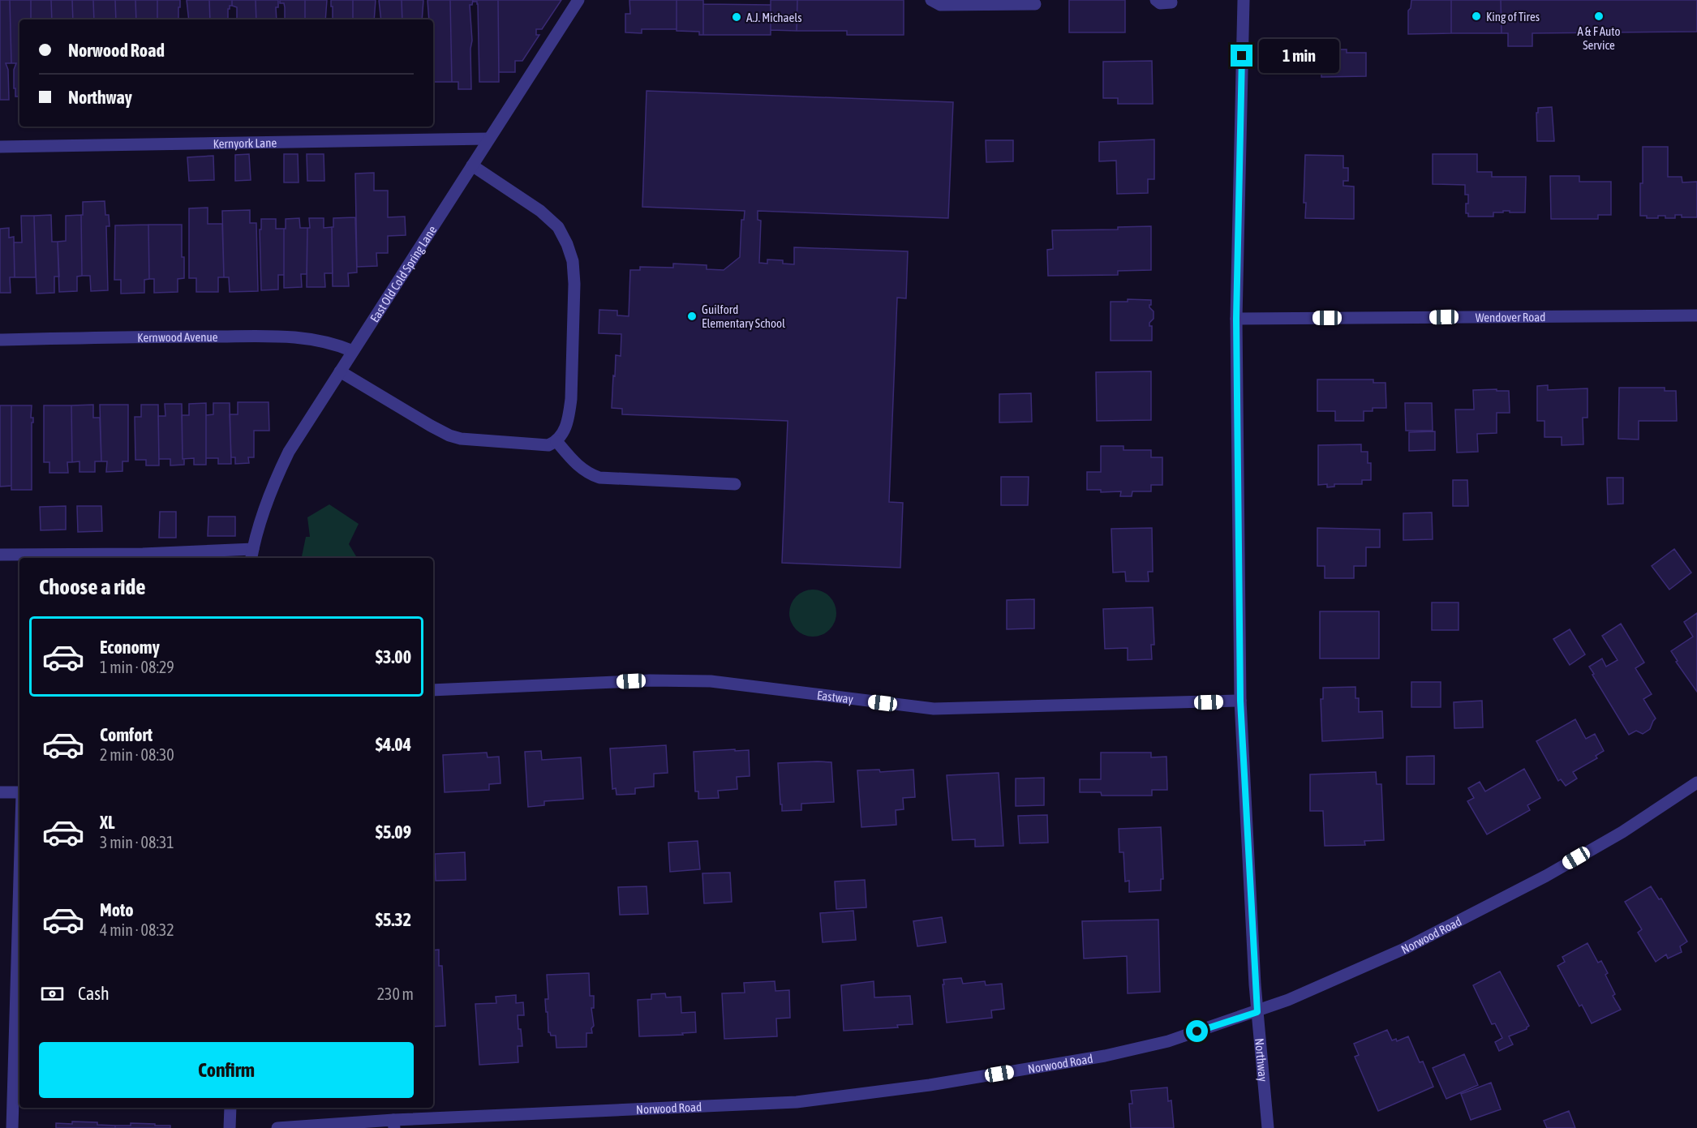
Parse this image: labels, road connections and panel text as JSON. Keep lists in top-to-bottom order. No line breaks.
{"streets":{"street":["Kernyork Lane","East Old Cold Spring Lane","Wendover Road","Kernwood Avenue","Eastway","Norwood Road","Northway"]},"crossings":[["Kernyork Lane","East Old Cold Spring Lane"],["East Old Cold Spring Lane","Kernwood Avenue"],["Wendover Road","Northway"],["Eastway","Northway"],["Norwood Road","Northway"]],"places":["King of Tires","A & F Auto Service","A.J. Michaels","Guilford Elementary School"],"page":{"banner":["Norwood Road","Northway"],"bubble":"1 min","heading":"Choose a ride","list":[{"name":"Economy","note":"1 min · 08:29","value":"$3.00"},{"name":"Comfort","note":"2 min · 08:30","value":"$4.04"},{"name":"XL","note":"3 min · 08:31","value":"$5.09"},{"name":"Moto","note":"4 min · 08:32","value":"$5.32"}],"pay":["Cash","230 m"],"buttons":"Confirm"}}
